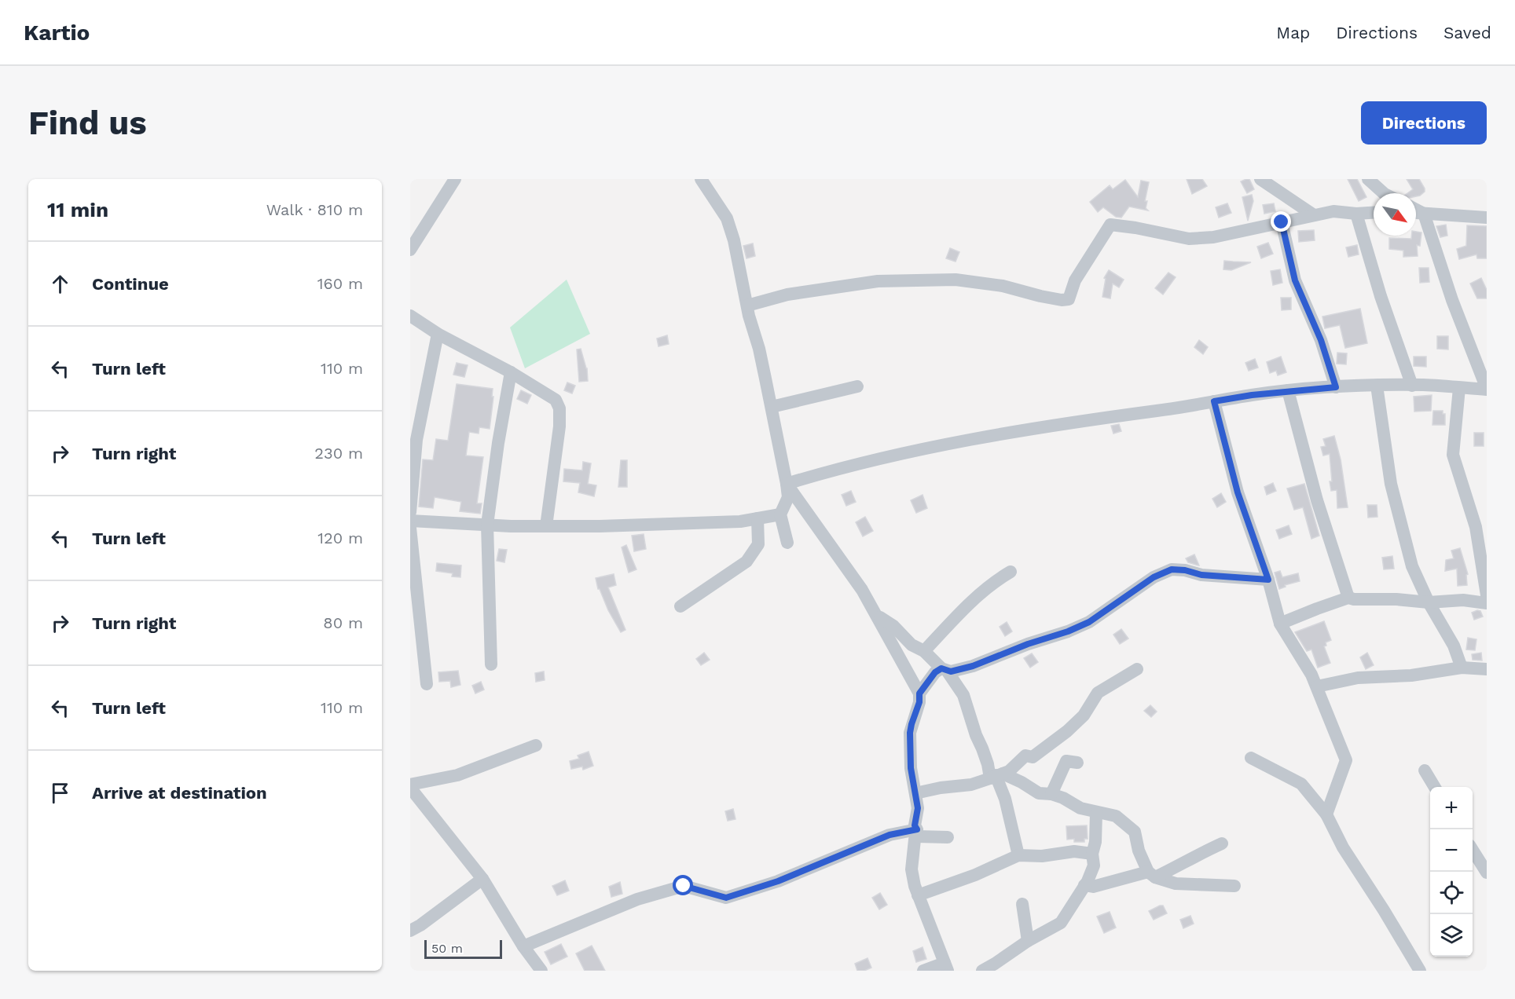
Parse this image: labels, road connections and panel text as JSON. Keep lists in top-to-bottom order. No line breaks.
{"scale_bar":"50 m","north":"bottom right","page":{"header":"Kartio","nav":["Map","Directions","Saved"],"buttons":"Directions","title":"Find us","heading":["11 min","Walk · 810 m"],"list":[["Continue","160 m"],["Turn left","110 m"],["Turn right","230 m"],["Turn left","120 m"],["Turn right","80 m"],["Turn left","110 m"],"Arrive at destination"],"map_buttons":["+","−"],"scale":"50 m"}}
